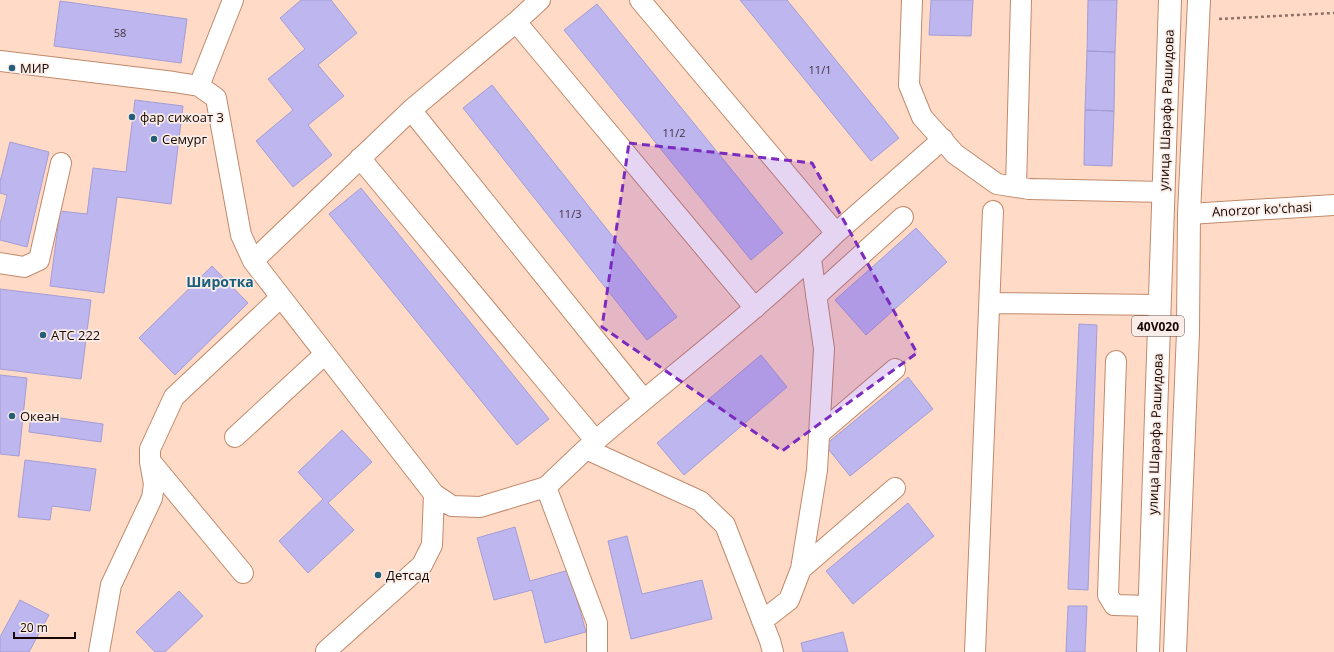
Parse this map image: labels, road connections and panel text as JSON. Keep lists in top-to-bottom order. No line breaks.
{"streets":{"main road":["улица Шарафа Рашидова","40V020"],"street":["Anorzor ko'chasi"]},"districts":["Широтка"],"places":["МИР","фар сижоат 3","Семург","АТС 222","Океан","Детсад"],"house_numbers":["58","11/1","11/2","11/3"],"scale_bar":"20 m"}
